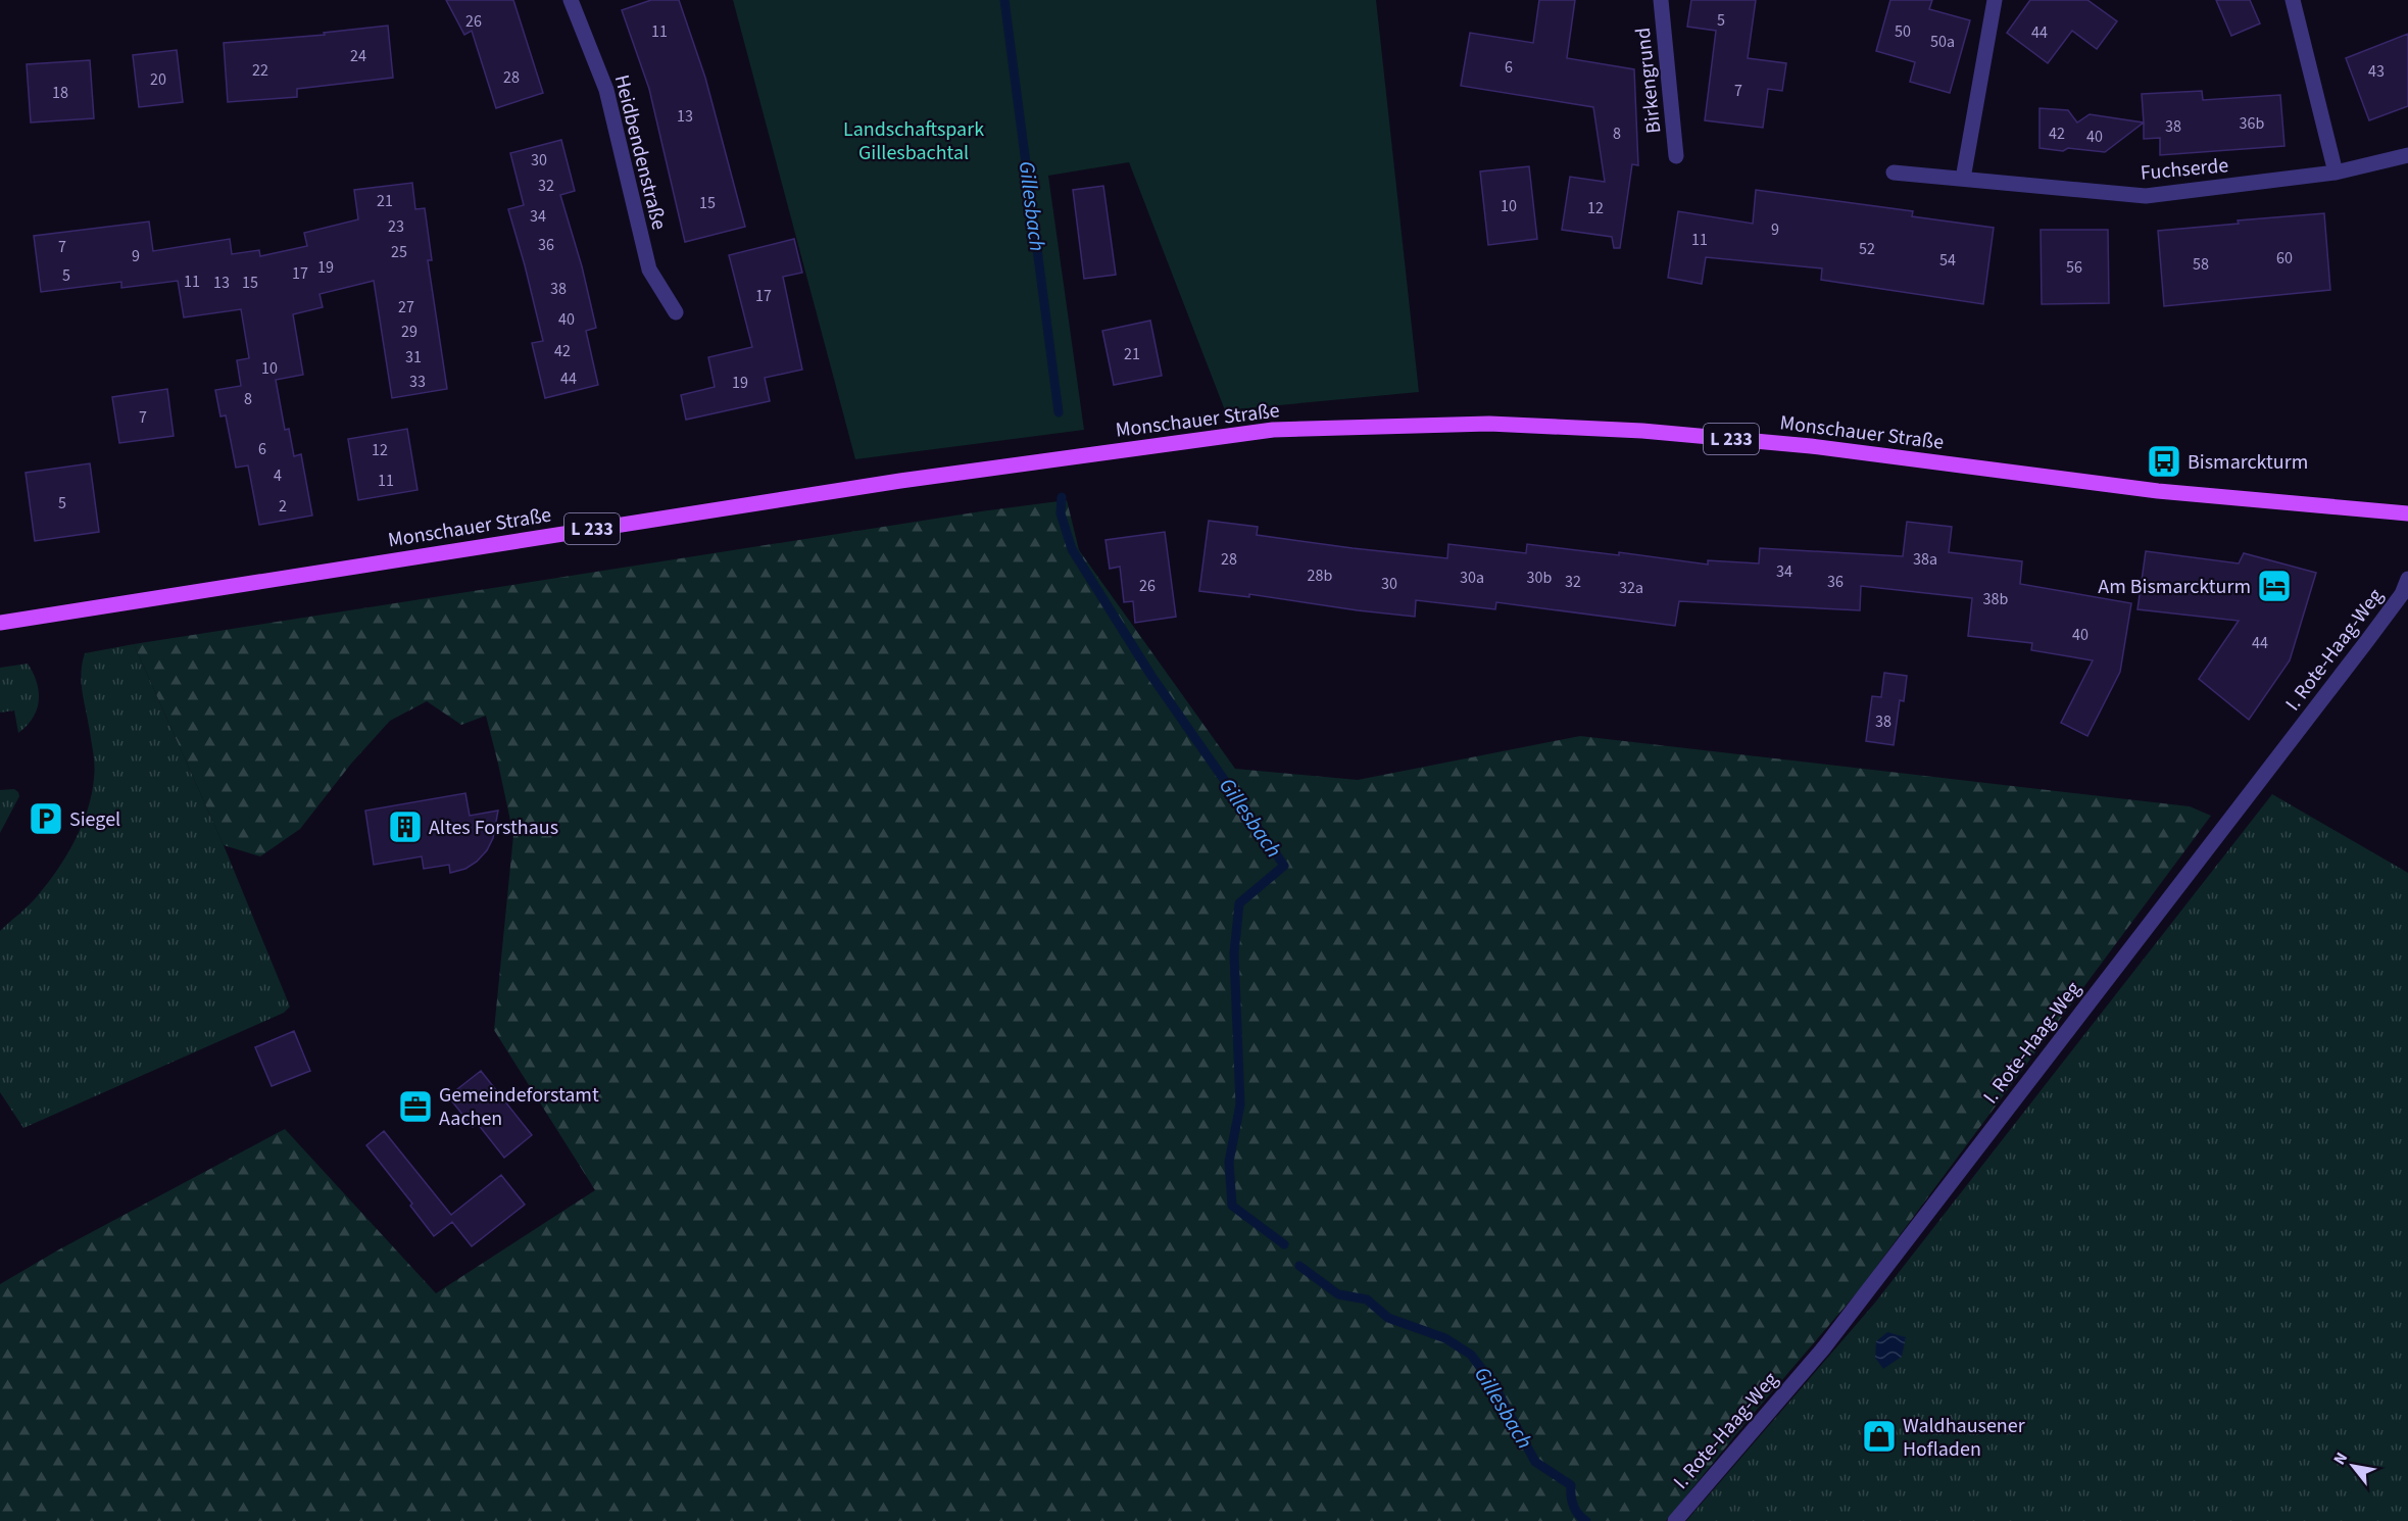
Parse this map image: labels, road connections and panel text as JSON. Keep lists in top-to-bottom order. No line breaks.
{"streets":{"main road":["Monschauer Straße","L 233"],"street":["Birkengrund","Heidbendenstraße","Fuchserde","I. Rote-Haag-Weg"]},"water":["Gillesbach"],"parks":["Landschaftspark Gillesbachtal"],"places":{"bus stop":["Bismarckturm"],"hotel":["Am Bismarckturm"],"parking":["Siegel"],"building":["Altes Forsthaus"],"office":["Gemeindeforstamt Aachen"],"shop":["Waldhausener Hofladen"]},"house_numbers":["5","26","11","50","44","50a","24","6","22","43","28","20","7","18","13","36b","38","8","42","40","30","32","21","15","10","12","34","23","9","11","36","7","52","25","9","60","54","58","19","56","17","5","11","13","15","38","17","27","40","29","42","21","31","10","44","33","19","8","7","6","12","4","11","5","2","28","38a","34","28b","30a","30b","32","36","30","26","32a","38b","40","44","38"],"north":"top left"}
